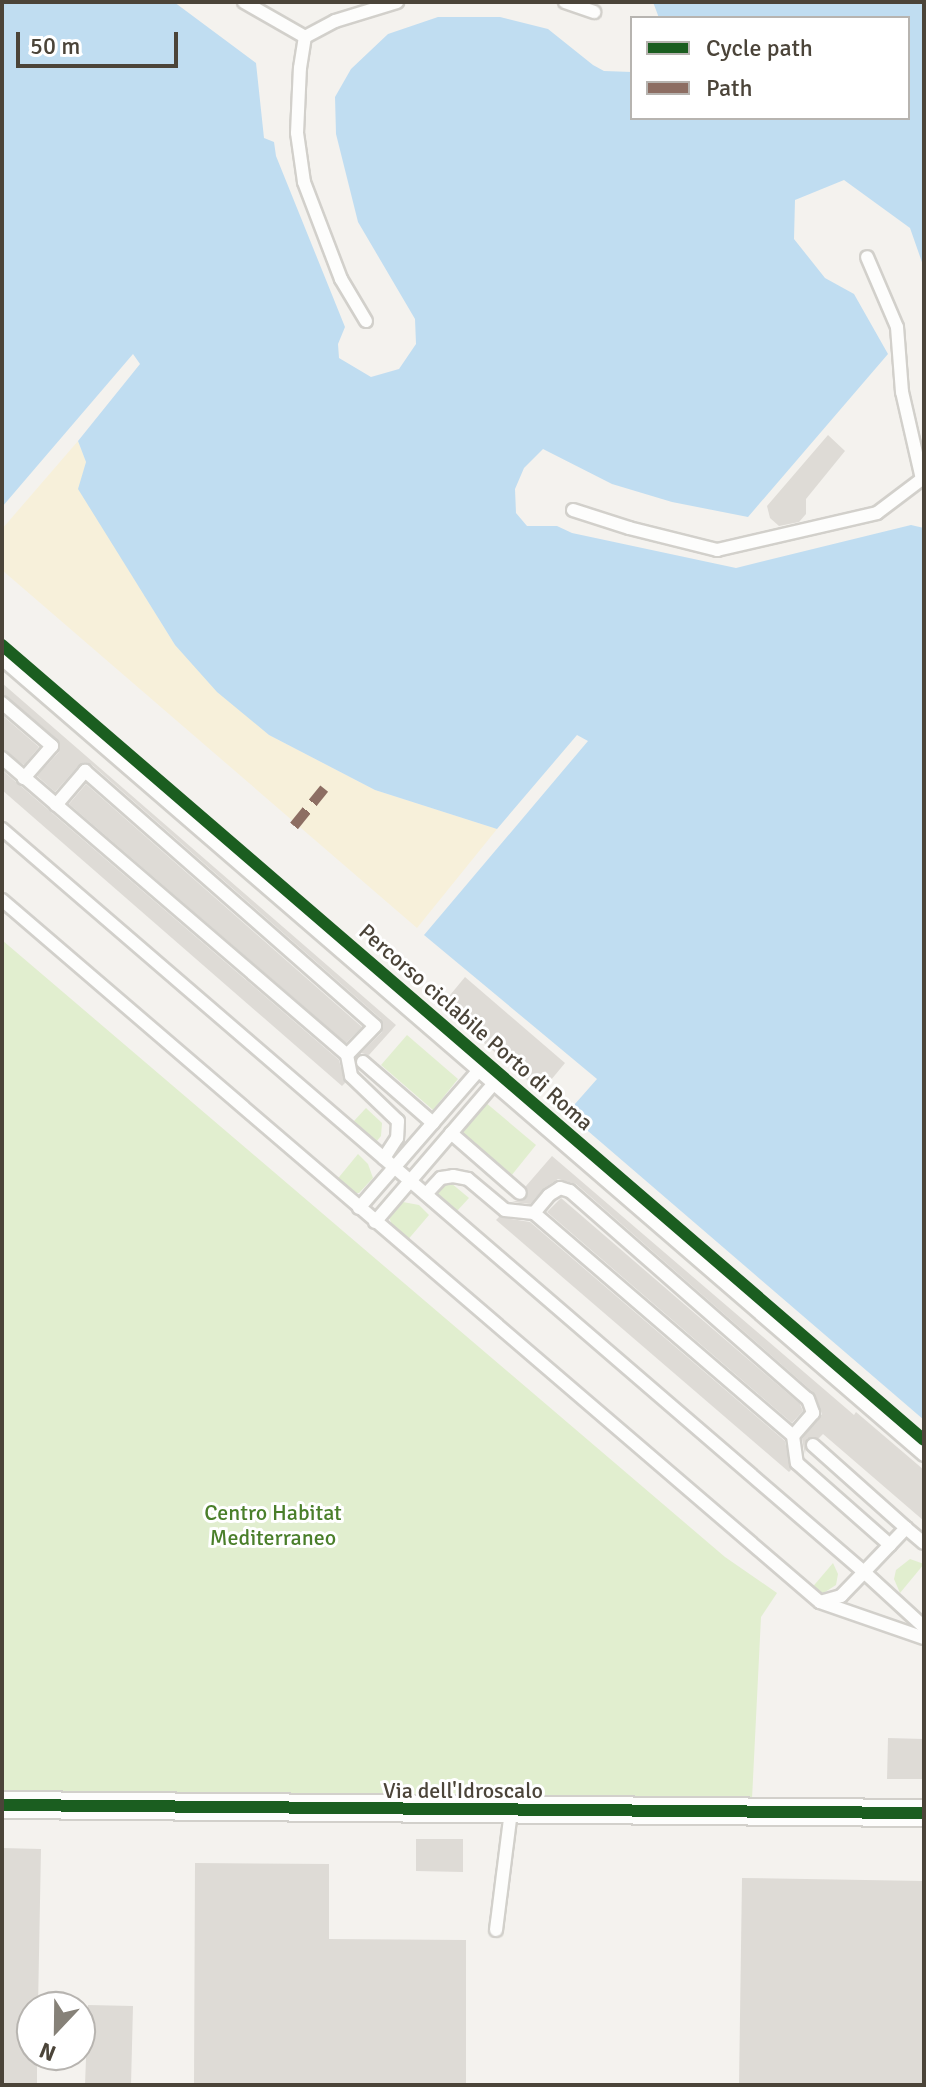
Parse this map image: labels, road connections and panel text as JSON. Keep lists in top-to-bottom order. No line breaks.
{"streets":{"street":["Via dell'Idroscalo"],"cycle path":["Percorso ciclabile Porto di Roma"]},"parks":["Centro Habitat Mediterraneo"],"legend":["Cycle path","Path"],"scale_bar":"50 m","north":"bottom"}
